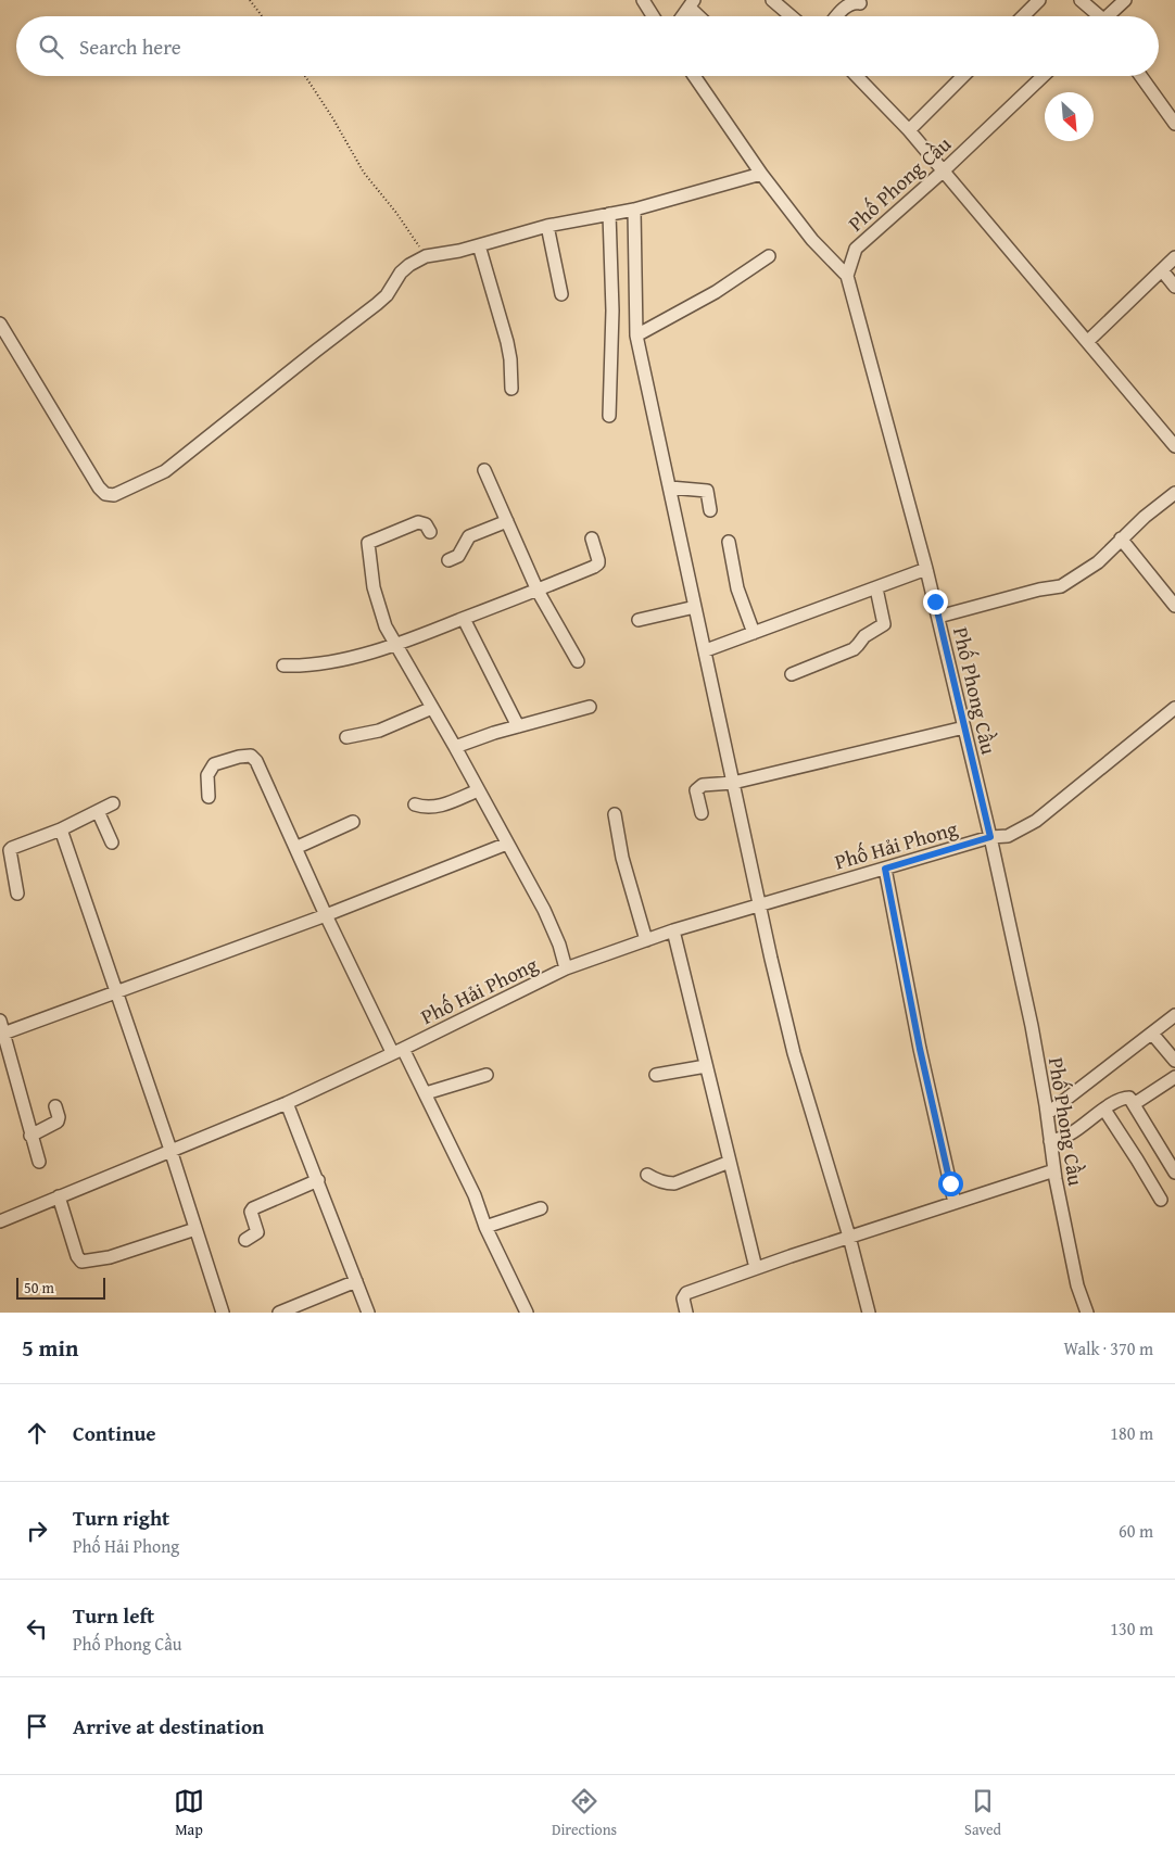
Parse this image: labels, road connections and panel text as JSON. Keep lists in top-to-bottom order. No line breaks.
{"streets":{"street":["Phố Phong Cầu","Phố Hải Phong"]},"crossings":[["Phố Phong Cầu","Phố Hải Phong"]],"scale_bar":"50 m","north":"bottom right","page":{"search":"Search here","scale":"50 m","heading":["5 min","Walk · 370 m"],"list":[["Continue","180 m"],["Turn right","Phố Hải Phong","60 m"],["Turn left","Phố Phong Cầu","130 m"],"Arrive at destination"],"nav":["Map","Directions","Saved"]}}
